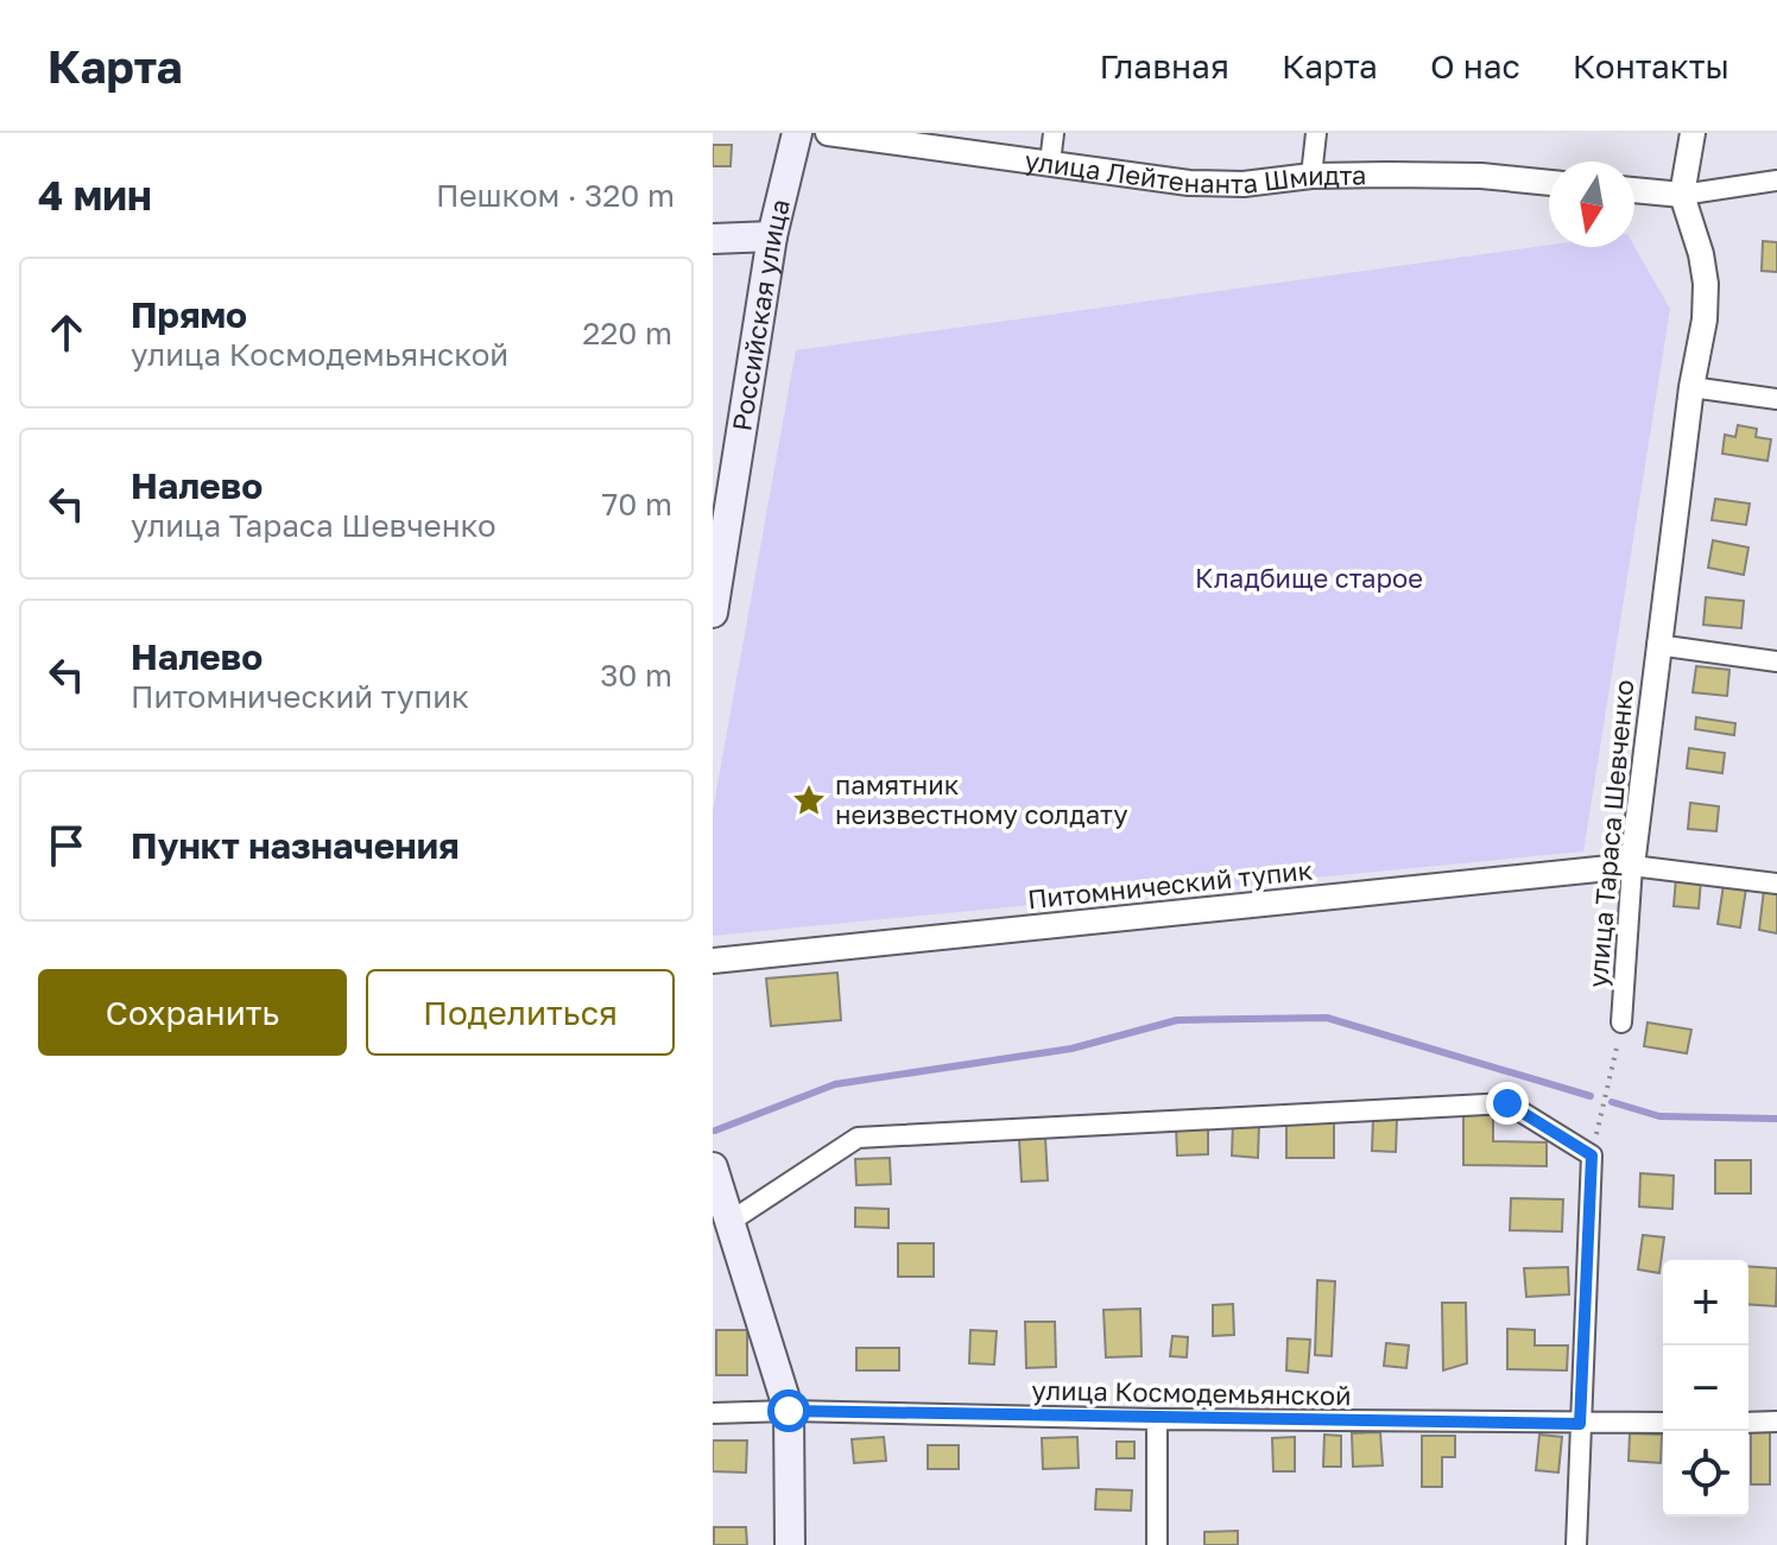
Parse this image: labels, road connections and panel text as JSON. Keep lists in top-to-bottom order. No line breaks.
{"streets":{"main road":["Российская улица"],"street":["улица Лейтенанта Шмидта","улица Тараса Шевченко","Питомнический тупик","улица Космодемьянской"]},"crossings":[["улица Тараса Шевченко","Питомнический тупик"]],"parks":["Кладбище старое"],"places":{"place":["памятник неизвестному солдату"]},"north":"bottom","page":{"header":"Карта","nav":["Главная","Карта","О нас","Контакты"],"heading":["4 мин","Пешком · 320 m"],"list":[["Прямо","улица Космодемьянской","220 m"],["Налево","улица Тараса Шевченко","70 m"],["Налево","Питомнический тупик","30 m"],"Пункт назначения"],"buttons":["Сохранить","Поделиться"],"map_buttons":["+","−"]}}
